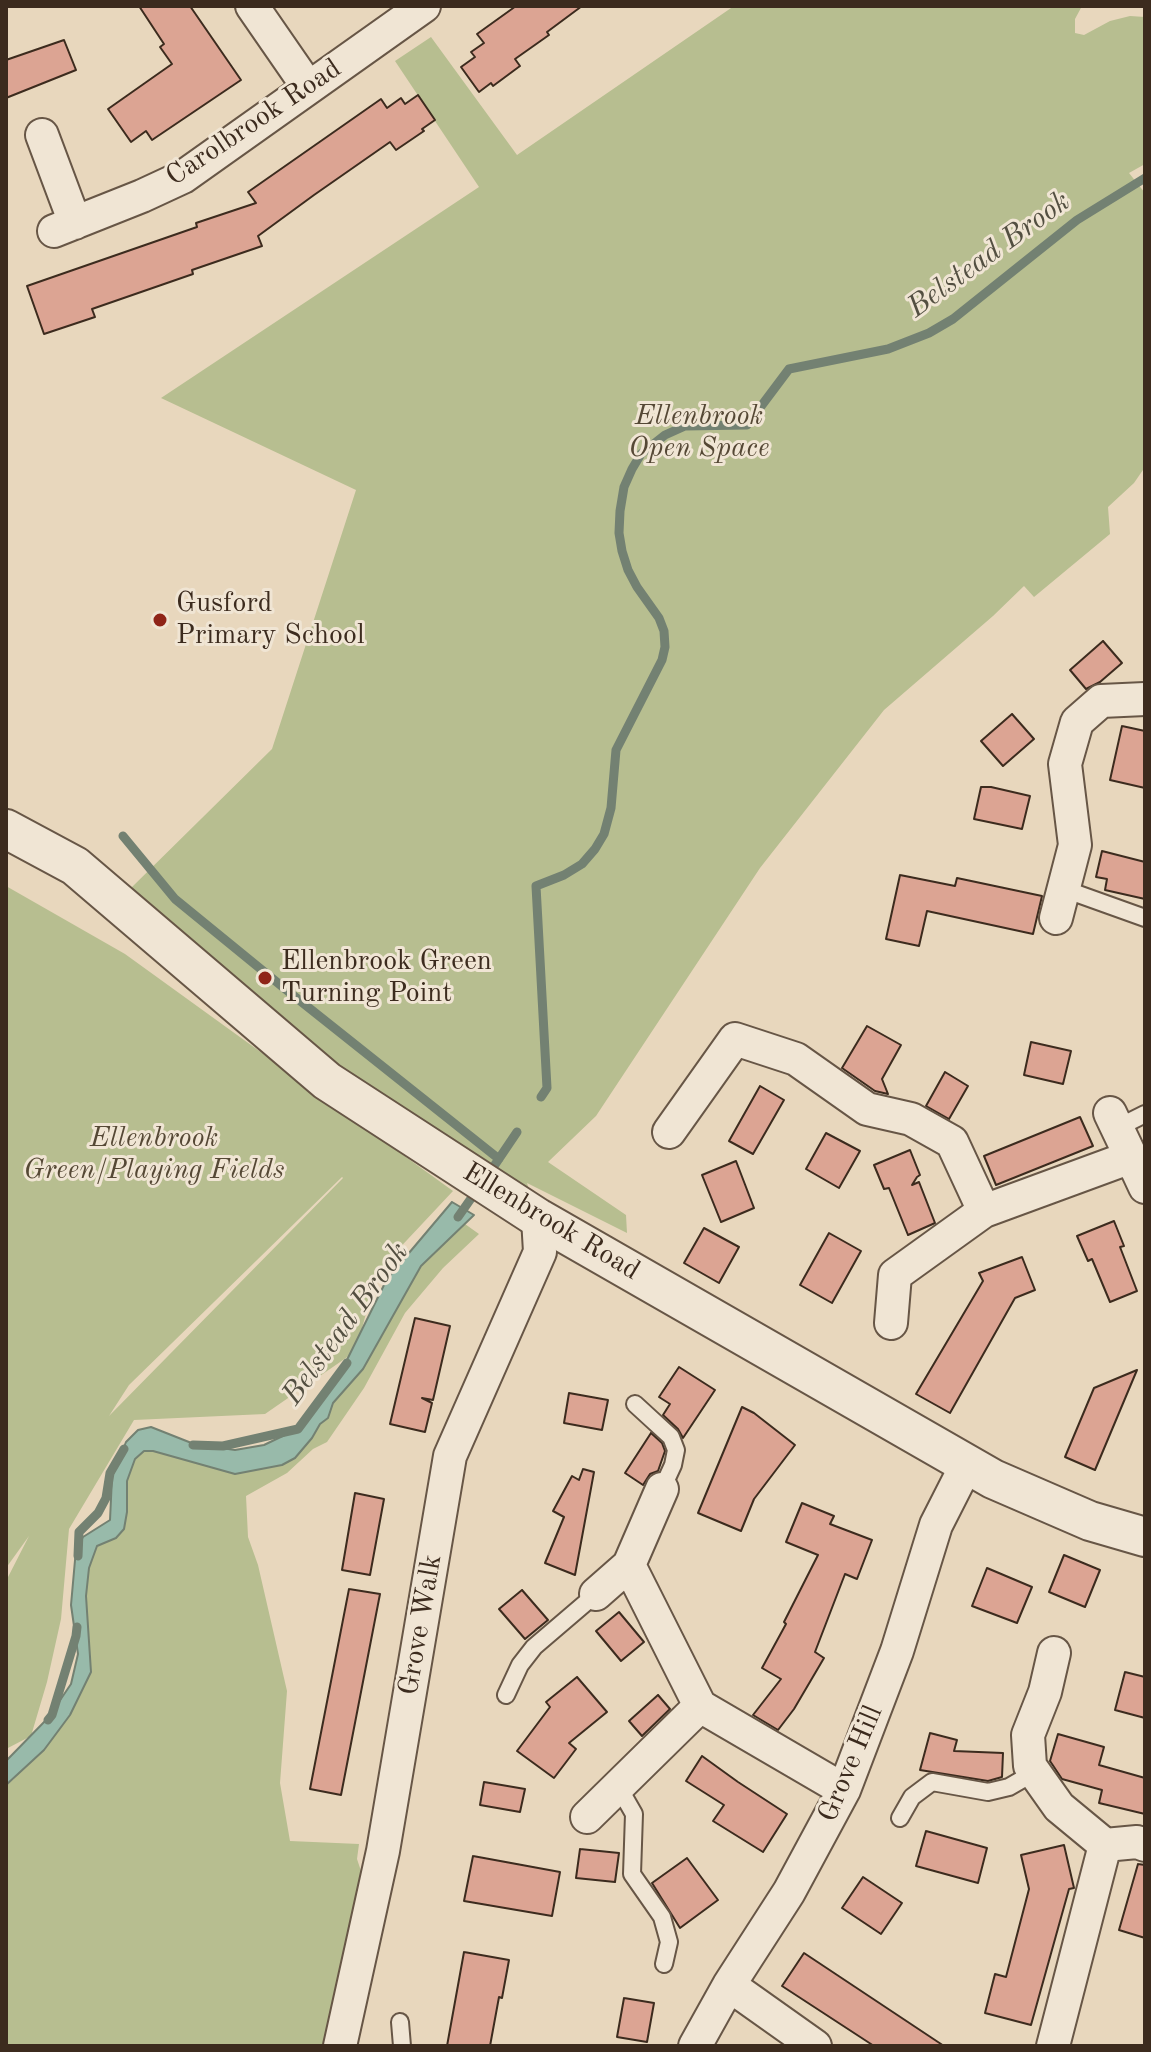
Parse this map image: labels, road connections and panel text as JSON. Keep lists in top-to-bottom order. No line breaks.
{"streets":{"street":["Carolbrook Road","Ellenbrook Road","Grove Walk","Grove Hill"]},"crossings":[["Ellenbrook Road","Grove Walk"],["Ellenbrook Road","Grove Hill"]],"water":["Belstead Brook"],"parks":["Ellenbrook Open Space","Ellenbrook Green/Playing Fields"],"places":["Gusford Primary School","Ellenbrook Green Turning Point"]}
